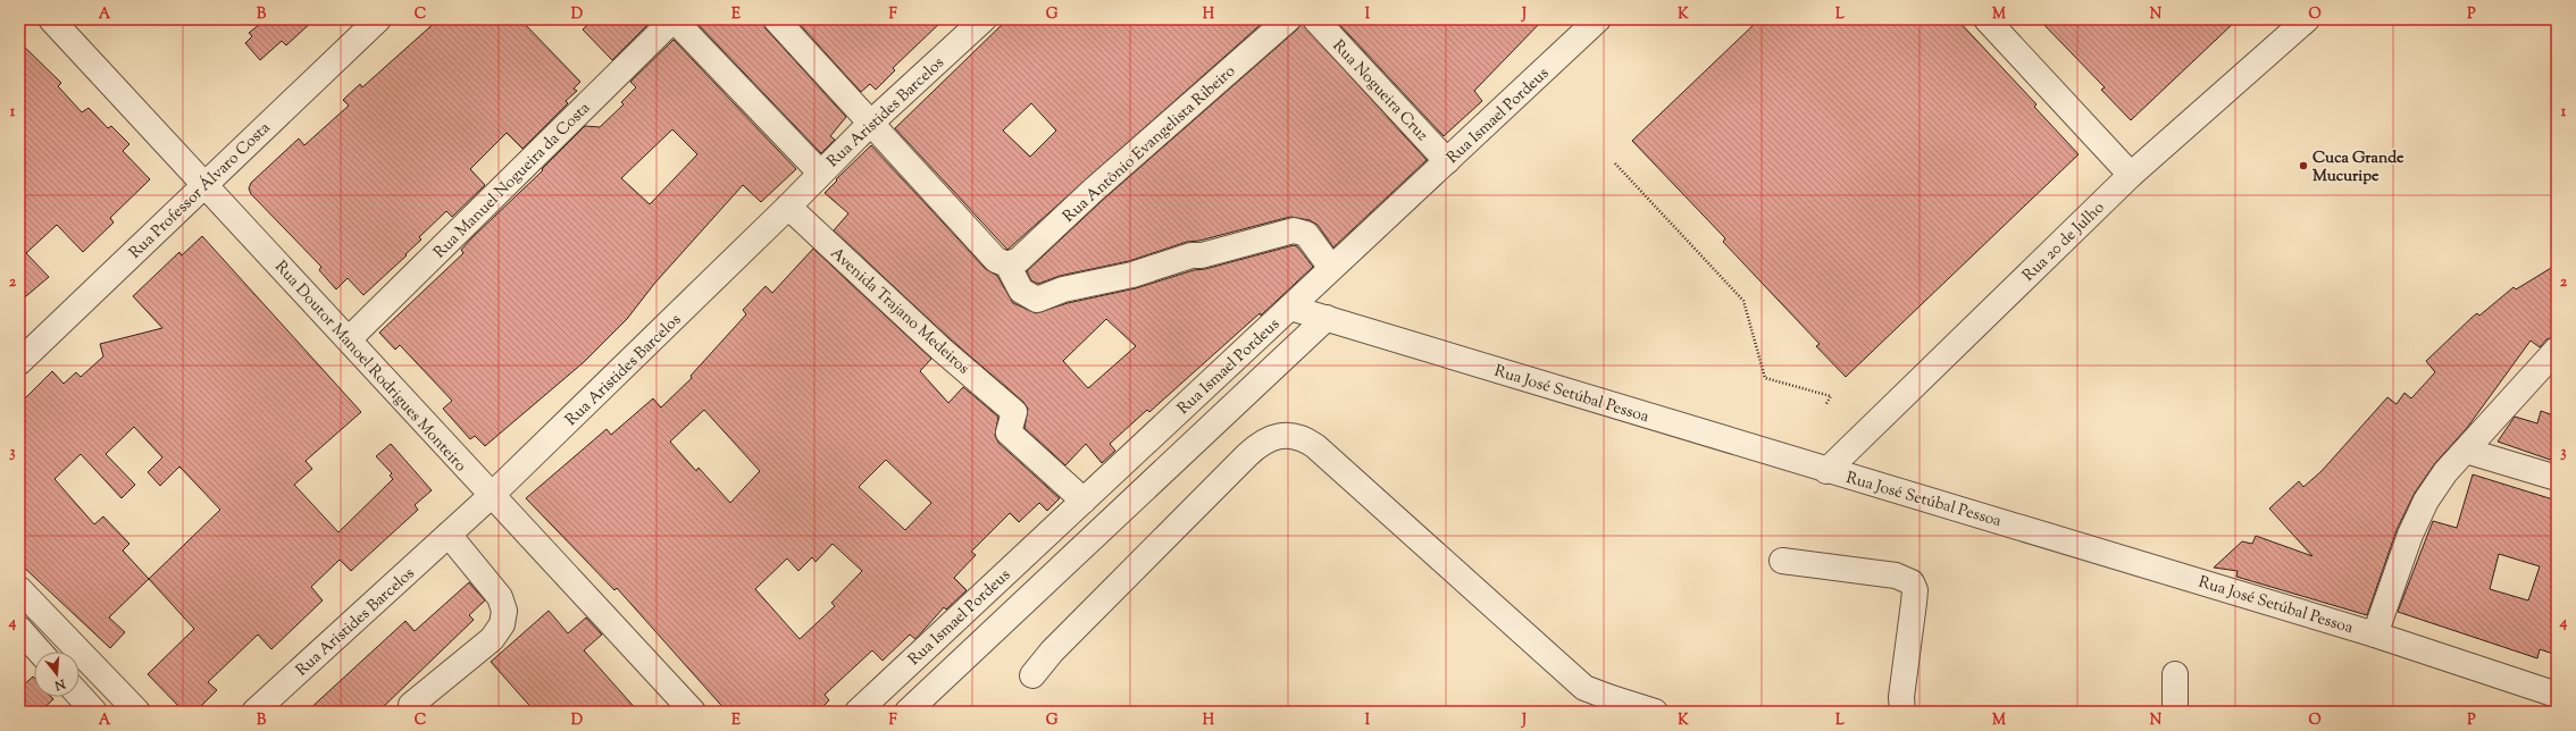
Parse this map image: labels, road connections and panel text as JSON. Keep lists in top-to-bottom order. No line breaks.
{"streets":{"street":["Rua Nogueira Cruz","Rua Aristides Barcelos","Rua Ismael Pordeus","Rua Antônio Evangelista Ribeiro","Rua Manuel Nogueira da Costa","Rua Professor Álvaro Costa","Rua 20 de Julho","Avenida Trajano Medeiros","Rua Doutor Manoel Rodrigues Monteiro","Rua José Setúbal Pessoa"]},"crossings":[["Rua Nogueira Cruz","Rua Ismael Pordeus"],["Rua Aristides Barcelos","Avenida Trajano Medeiros"],["Rua Aristides Barcelos","Rua Doutor Manoel Rodrigues Monteiro"],["Rua Ismael Pordeus","Avenida Trajano Medeiros"],["Rua Ismael Pordeus","Rua José Setúbal Pessoa"],["Rua Manuel Nogueira da Costa","Rua Doutor Manoel Rodrigues Monteiro"],["Rua Professor Álvaro Costa","Rua Doutor Manoel Rodrigues Monteiro"],["Rua 20 de Julho","Rua José Setúbal Pessoa"]],"places":["Cuca Grande Mucuripe"],"north":"bottom","grid":{"columns":["A","B","C","D","E","F","G","H","I","J","K","L","M","N","O","P"],"rows":["1","2","3","4"]}}
